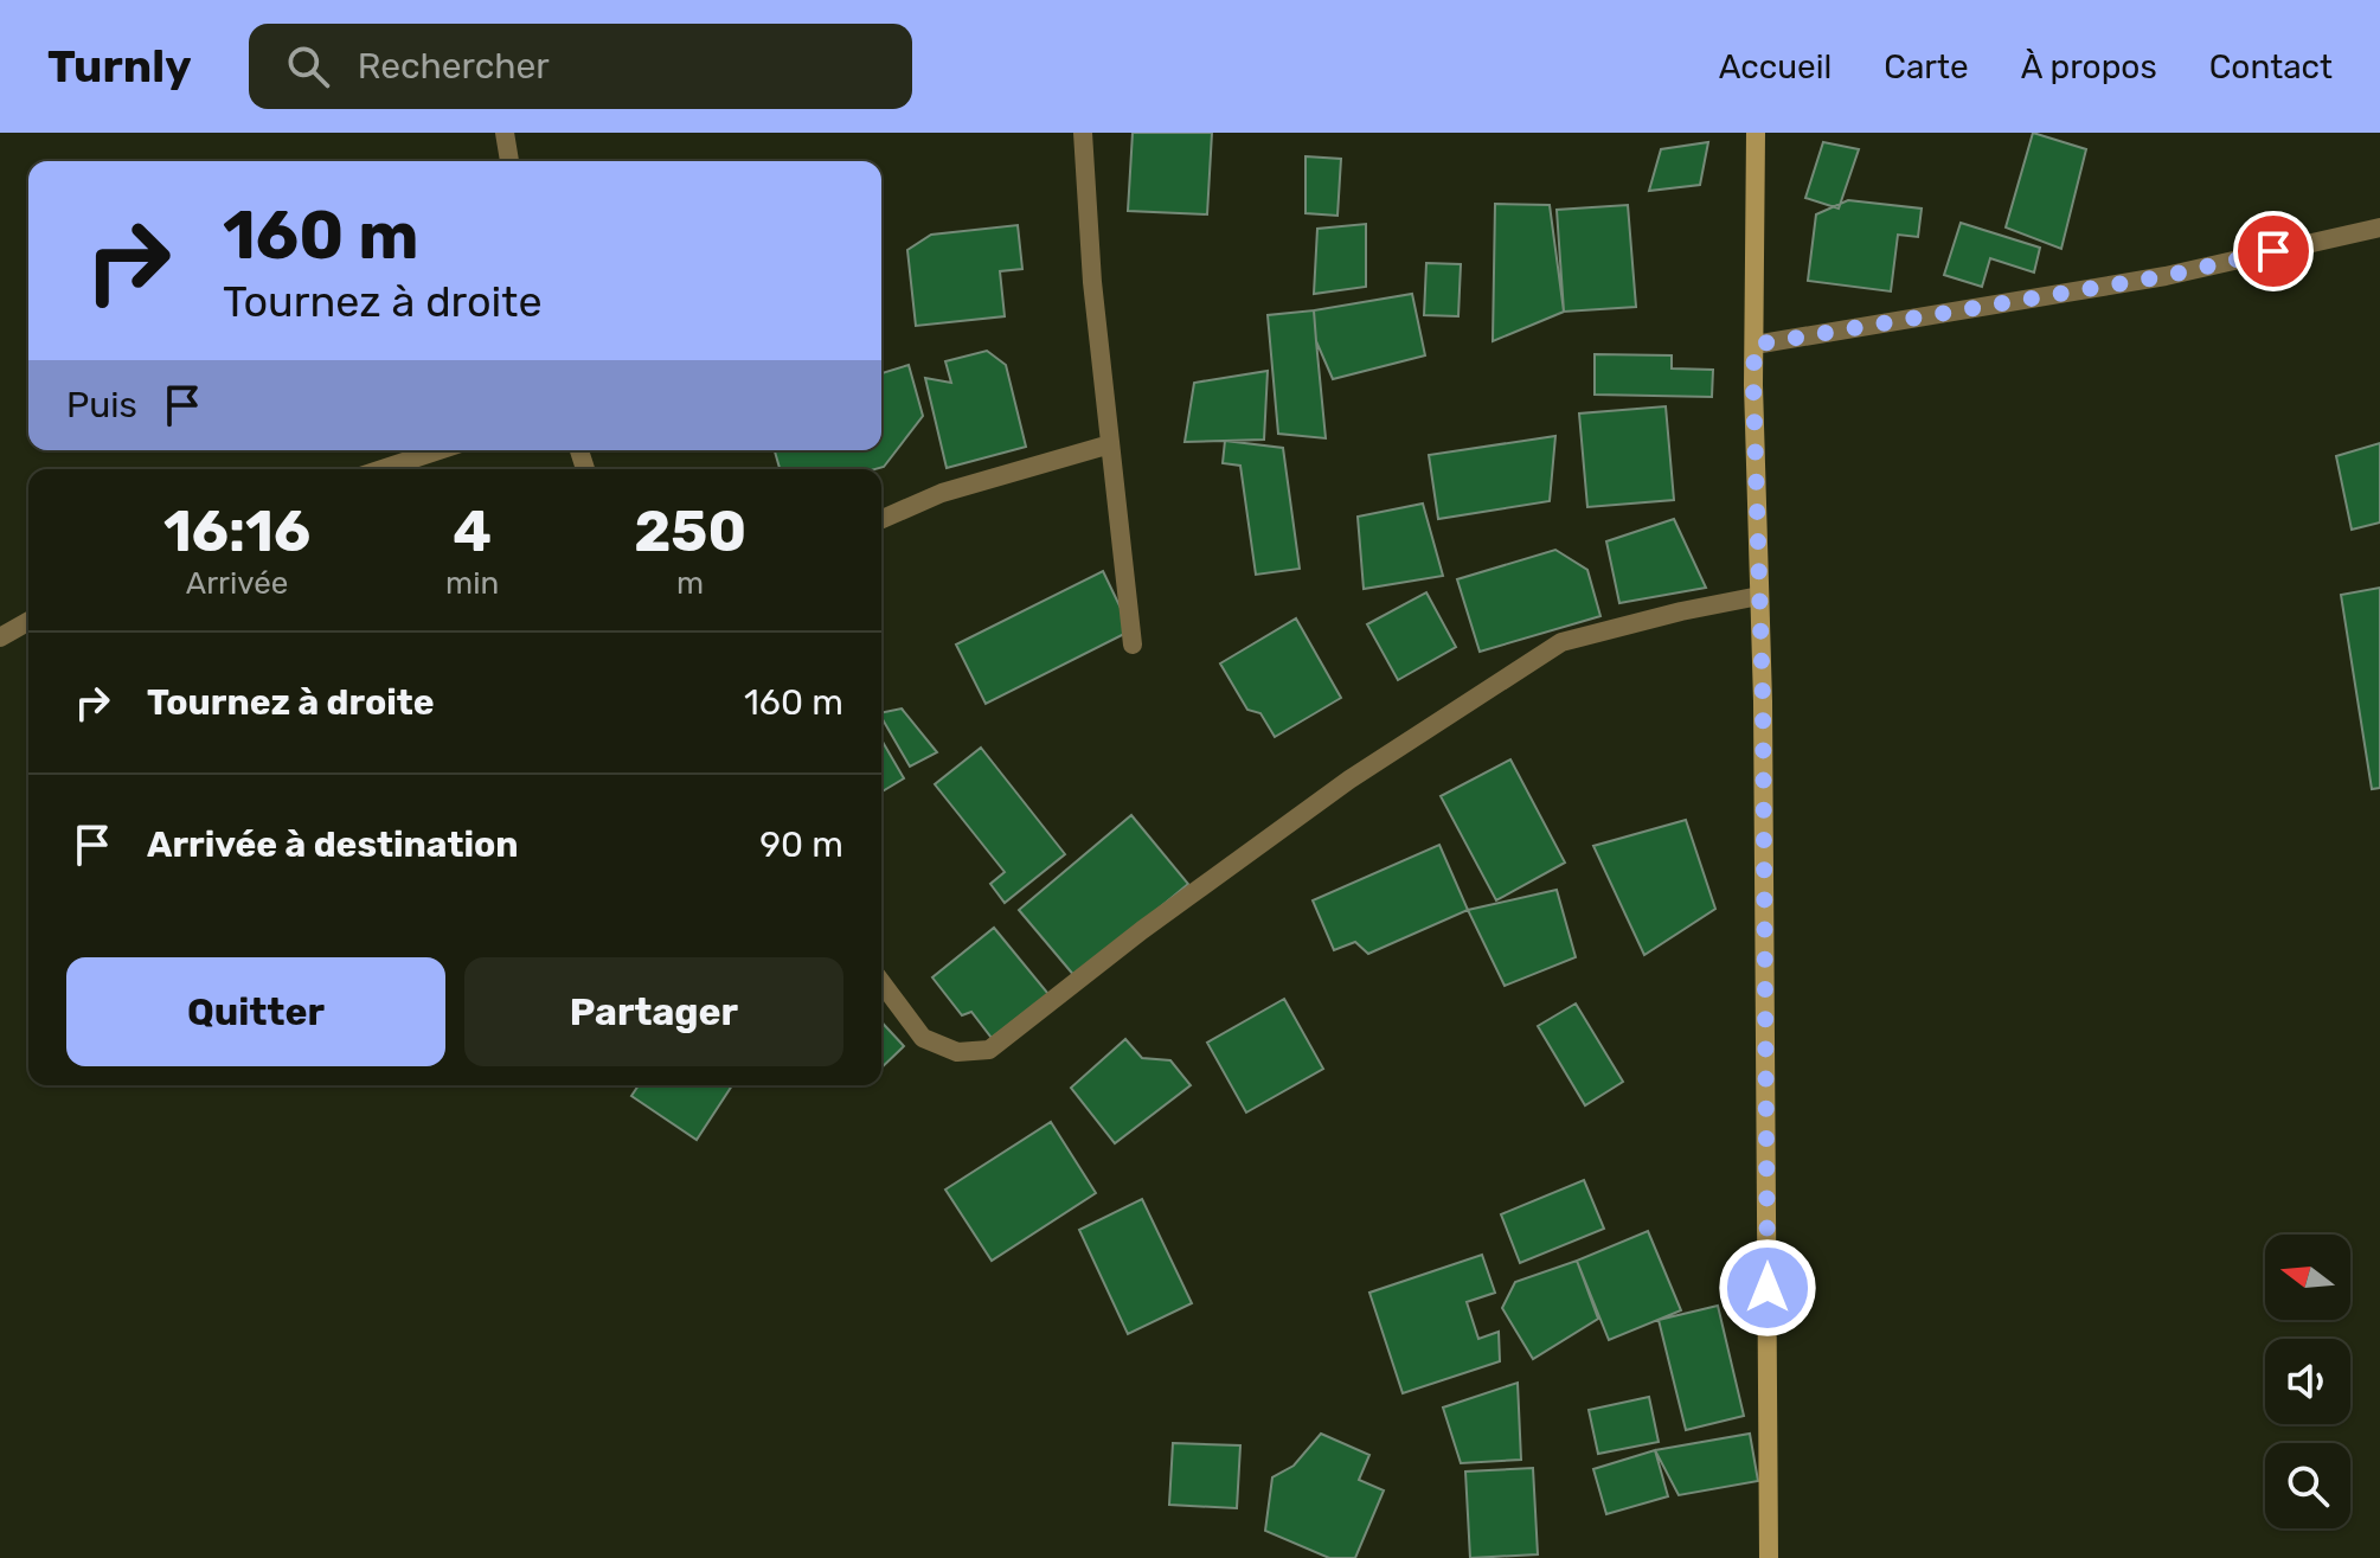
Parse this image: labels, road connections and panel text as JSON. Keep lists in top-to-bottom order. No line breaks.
{"north":"left","page":{"header":"Turnly","search":"Rechercher","nav":["Accueil","Carte","À propos","Contact"],"turn":["160 m","Tournez à droite"],"then":"Puis","eta":["16:16","Arrivée","4","min","250","m"],"list":[{"name":"Tournez à droite","value":"160 m"},{"name":"Arrivée à destination","value":"90 m"}],"buttons":["Quitter","Partager"]}}
